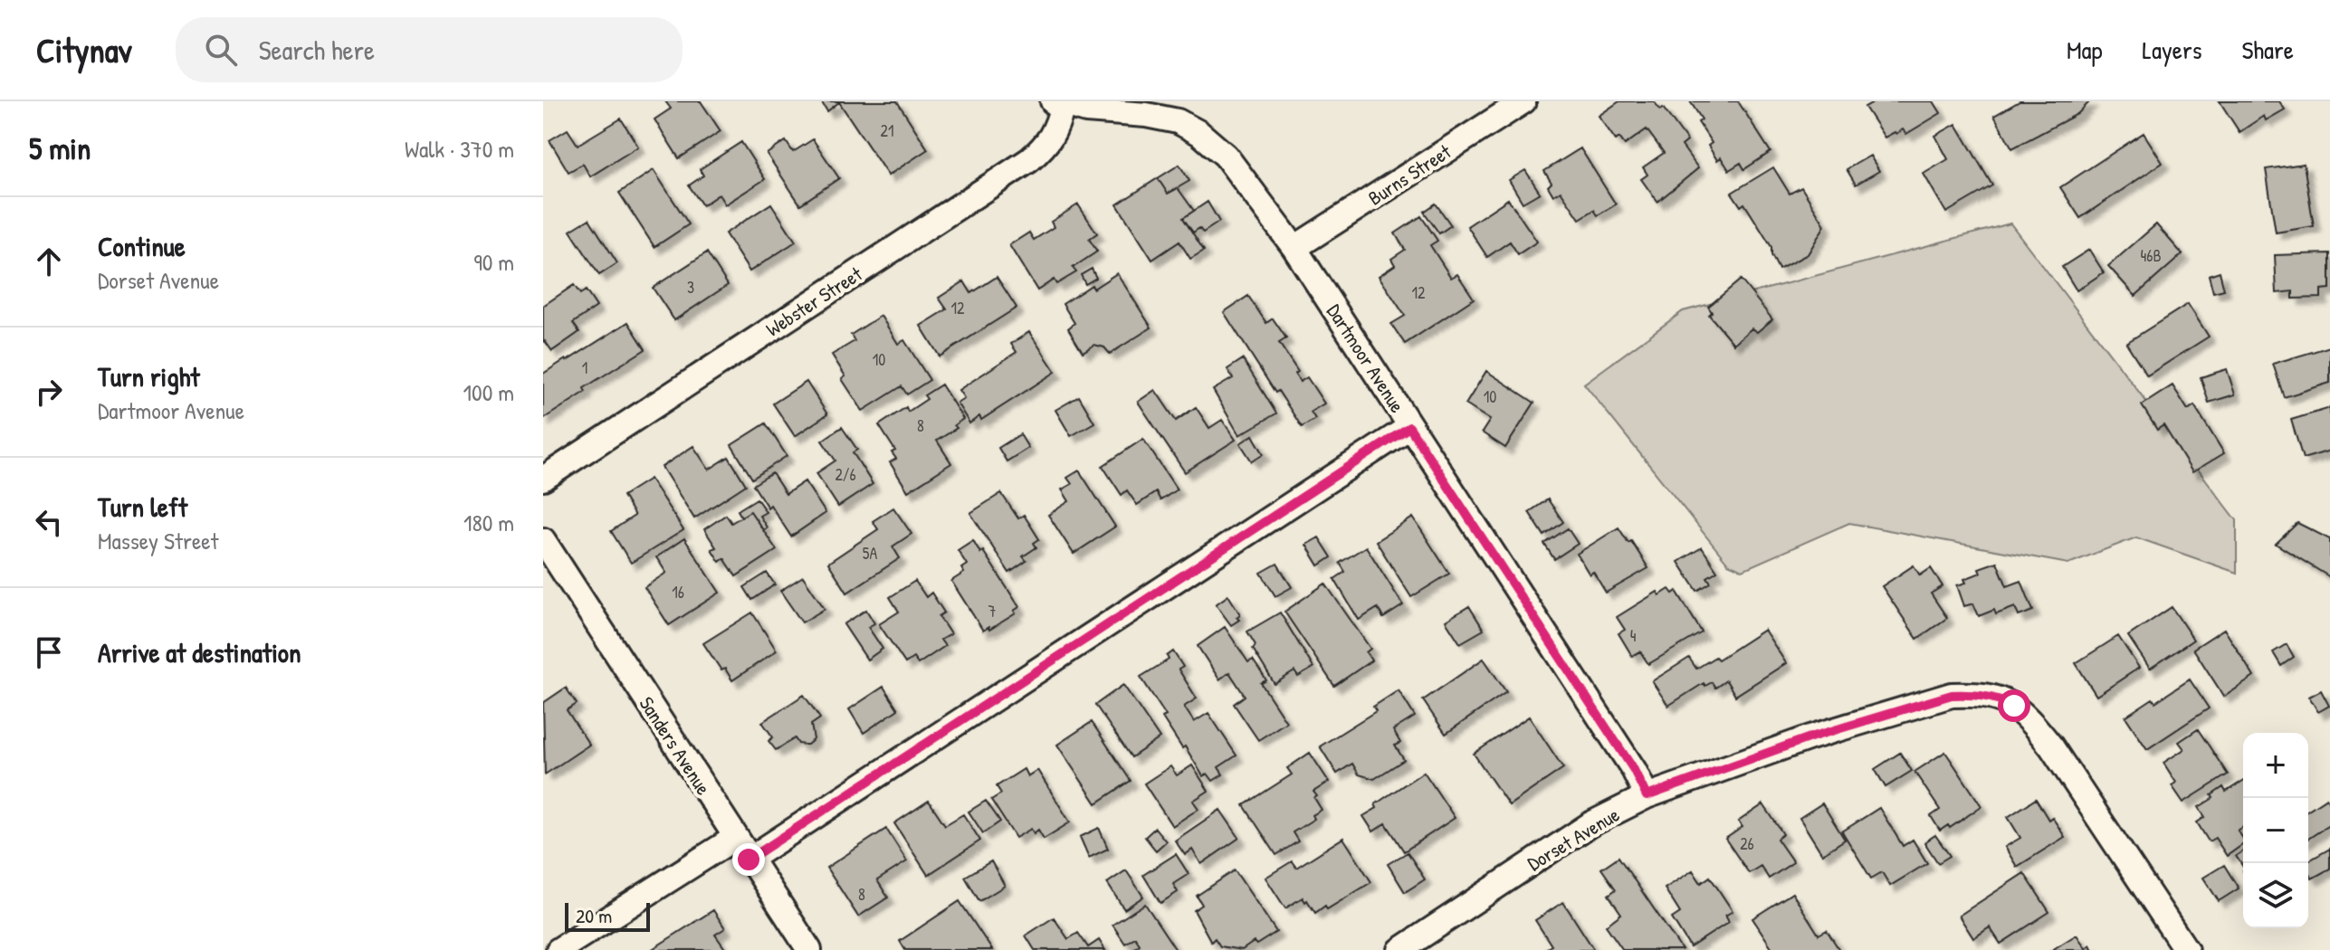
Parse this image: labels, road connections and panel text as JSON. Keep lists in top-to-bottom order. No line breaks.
{"streets":{"street":["Burns Street","Webster Street","Dartmoor Avenue","Sanders Avenue","Dorset Avenue"]},"crossings":[["Burns Street","Dartmoor Avenue"],["Webster Street","Dartmoor Avenue"],["Dartmoor Avenue","Dorset Avenue"]],"house_numbers":["21","46B","3","12","12","10","1","10","8","2/6","5A","16","7","4","26","8"],"scale_bar":"20 m","page":{"header":"Citynav","search":"Search here","nav":["Map","Layers","Share"],"heading":["5 min","Walk · 370 m"],"list":[["Continue","Dorset Avenue","90 m"],["Turn right","Dartmoor Avenue","100 m"],["Turn left","Massey Street","180 m"],"Arrive at destination"],"map_buttons":["+","−"],"scale":"20 m"}}
